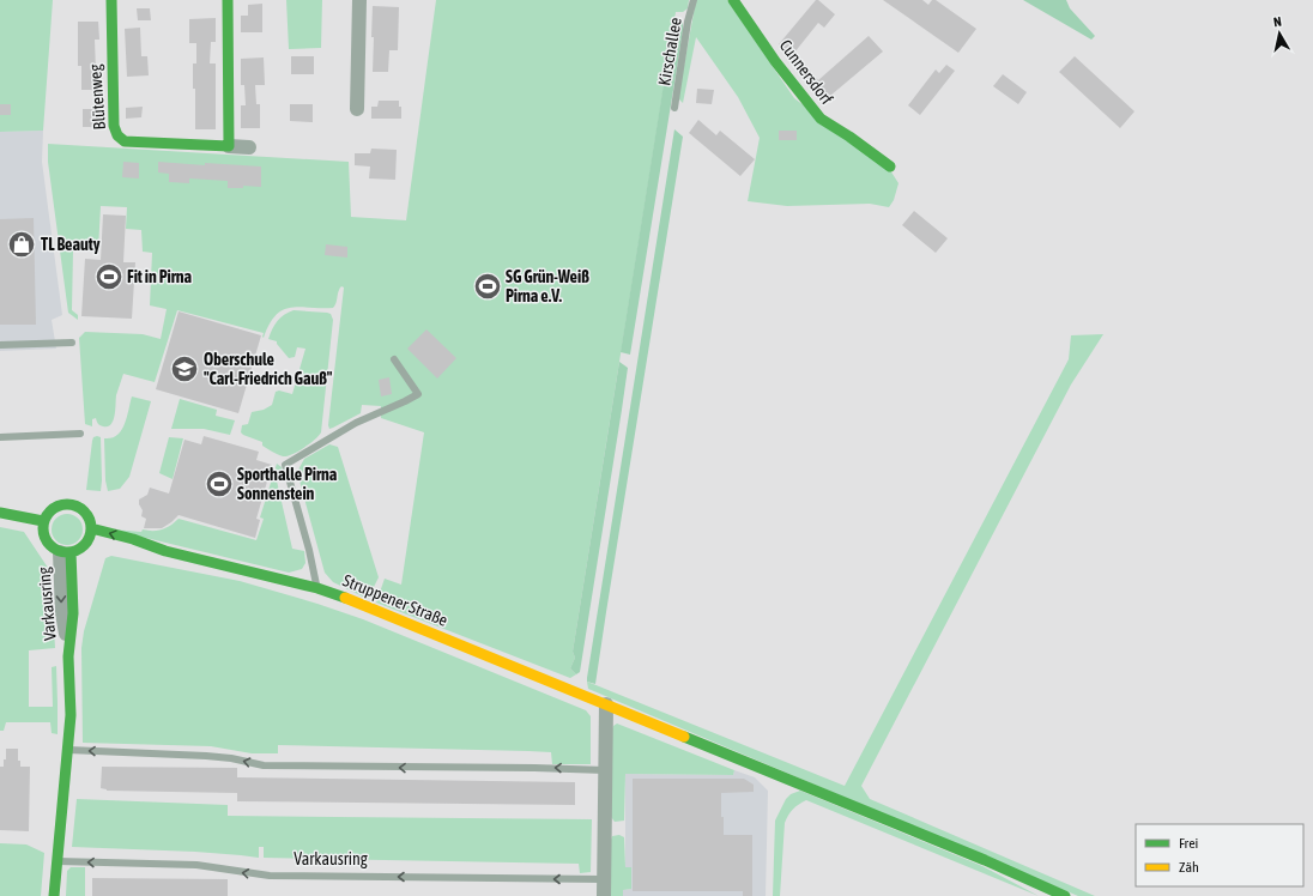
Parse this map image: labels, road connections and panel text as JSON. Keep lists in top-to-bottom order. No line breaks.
{"streets":{"main road":["Cunnersdorf","Blütenweg","Struppener Straße","Varkausring"],"lane":["Kirschallee"]},"crossings":[["Struppener Straße","Varkausring"]],"one_way":["Varkausring"],"places":{"shop":["TL Beauty"],"sports":["Fit in Pirna","SG Grün-Weiß Pirna e.V.","Sporthalle Pirna Sonnenstein"],"school or university":["Oberschule \"Carl-Friedrich Gauß\""]},"legend":["Frei","Zäh"],"north":"top"}
